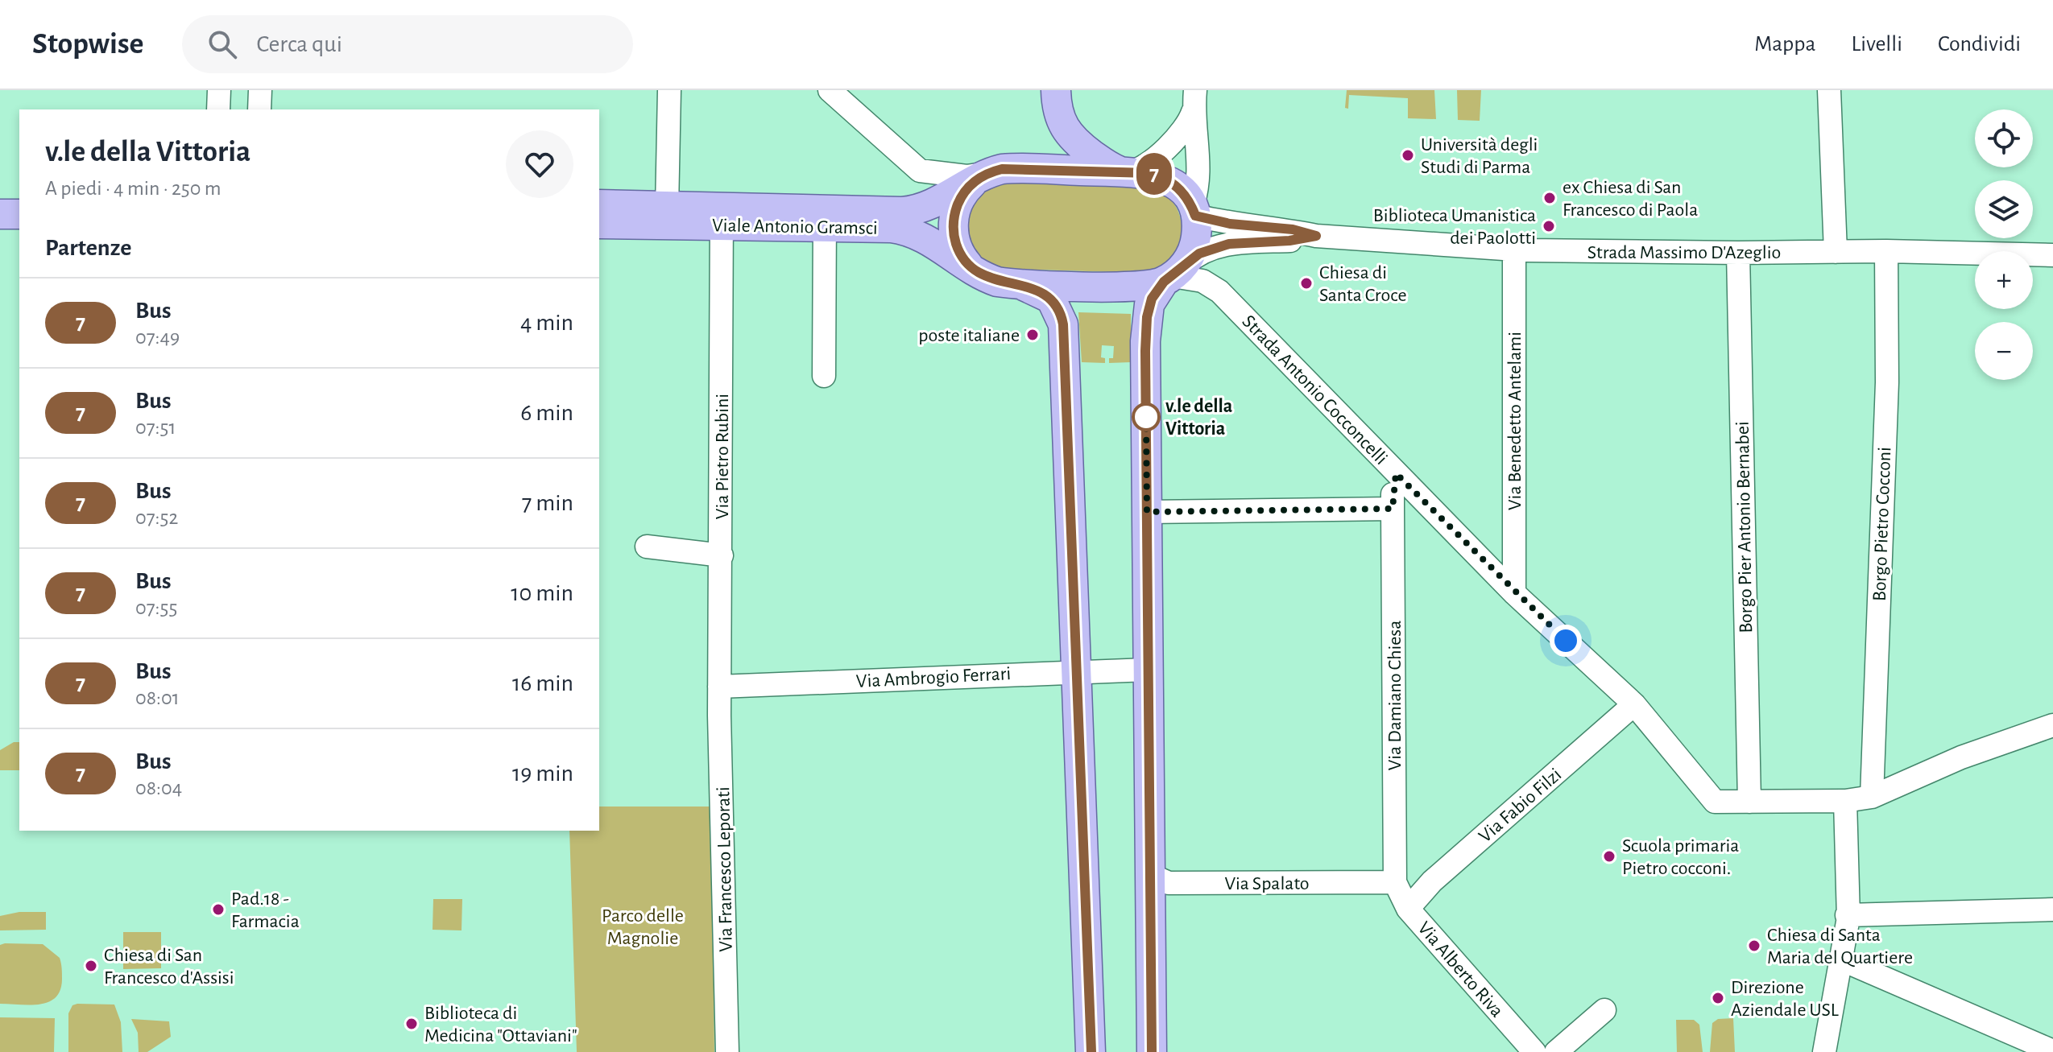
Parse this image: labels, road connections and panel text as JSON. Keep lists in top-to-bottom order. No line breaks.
{"streets":{"main road":["Viale Antonio Gramsci"],"street":["Strada Massimo D'Azeglio","Strada Antonio Cocconcelli","Via Benedetto Antelami","Via Pietro Rubini","Borgo Pietro Cocconi","Borgo Pier Antonio Bernabei","Via Ambrogio Ferrari","Via Damiano Chiesa","Via Fabio Filzi","Via Francesco Leporati","Via Spalato","Via Alberto Riva"]},"crossings":[["Viale Antonio Gramsci","Via Pietro Rubini"],["Strada Massimo D'Azeglio","Via Benedetto Antelami"],["Strada Massimo D'Azeglio","Borgo Pietro Cocconi"],["Strada Massimo D'Azeglio","Borgo Pier Antonio Bernabei"],["Strada Antonio Cocconcelli","Via Benedetto Antelami"],["Strada Antonio Cocconcelli","Borgo Pier Antonio Bernabei"],["Strada Antonio Cocconcelli","Via Damiano Chiesa"],["Strada Antonio Cocconcelli","Via Fabio Filzi"],["Via Pietro Rubini","Via Ambrogio Ferrari"],["Via Pietro Rubini","Via Francesco Leporati"],["Via Ambrogio Ferrari","Via Francesco Leporati"],["Via Damiano Chiesa","Via Spalato"],["Via Damiano Chiesa","Via Alberto Riva"],["Via Fabio Filzi","Via Alberto Riva"],["Via Spalato","Via Alberto Riva"]],"parks":["Parco delle Magnolie"],"places":["Università degli Studi di Parma","ex Chiesa di San Francesco di Paola","Biblioteca Umanistica dei Paolotti","Chiesa di Santa Croce","poste italiane","v.le della Vittoria","Scuola primaria Pietro cocconi.","Pad.18 - Farmacia","Chiesa di Santa Maria del Quartiere","Chiesa di San Francesco d'Assisi","Direzione Aziendale USL","Biblioteca di Medicina \"Ottaviani\""],"lines":["bus line 7"],"page":{"header":"Stopwise","search":"Cerca qui","nav":["Mappa","Livelli","Condividi"],"on_map":"7","map_buttons":["+","−"],"heading":[["v.le della Vittoria","A piedi · 4 min · 250 m"],"Partenze"],"list":[{"mark":"7","name":"Bus","note":"07:49","value":"4 min"},{"mark":"7","name":"Bus","note":"07:51","value":"6 min"},{"mark":"7","name":"Bus","note":"07:52","value":"7 min"},{"mark":"7","name":"Bus","note":"07:55","value":"10 min"},{"mark":"7","name":"Bus","note":"08:01","value":"16 min"},{"mark":"7","name":"Bus","note":"08:04","value":"19 min"}]}}
